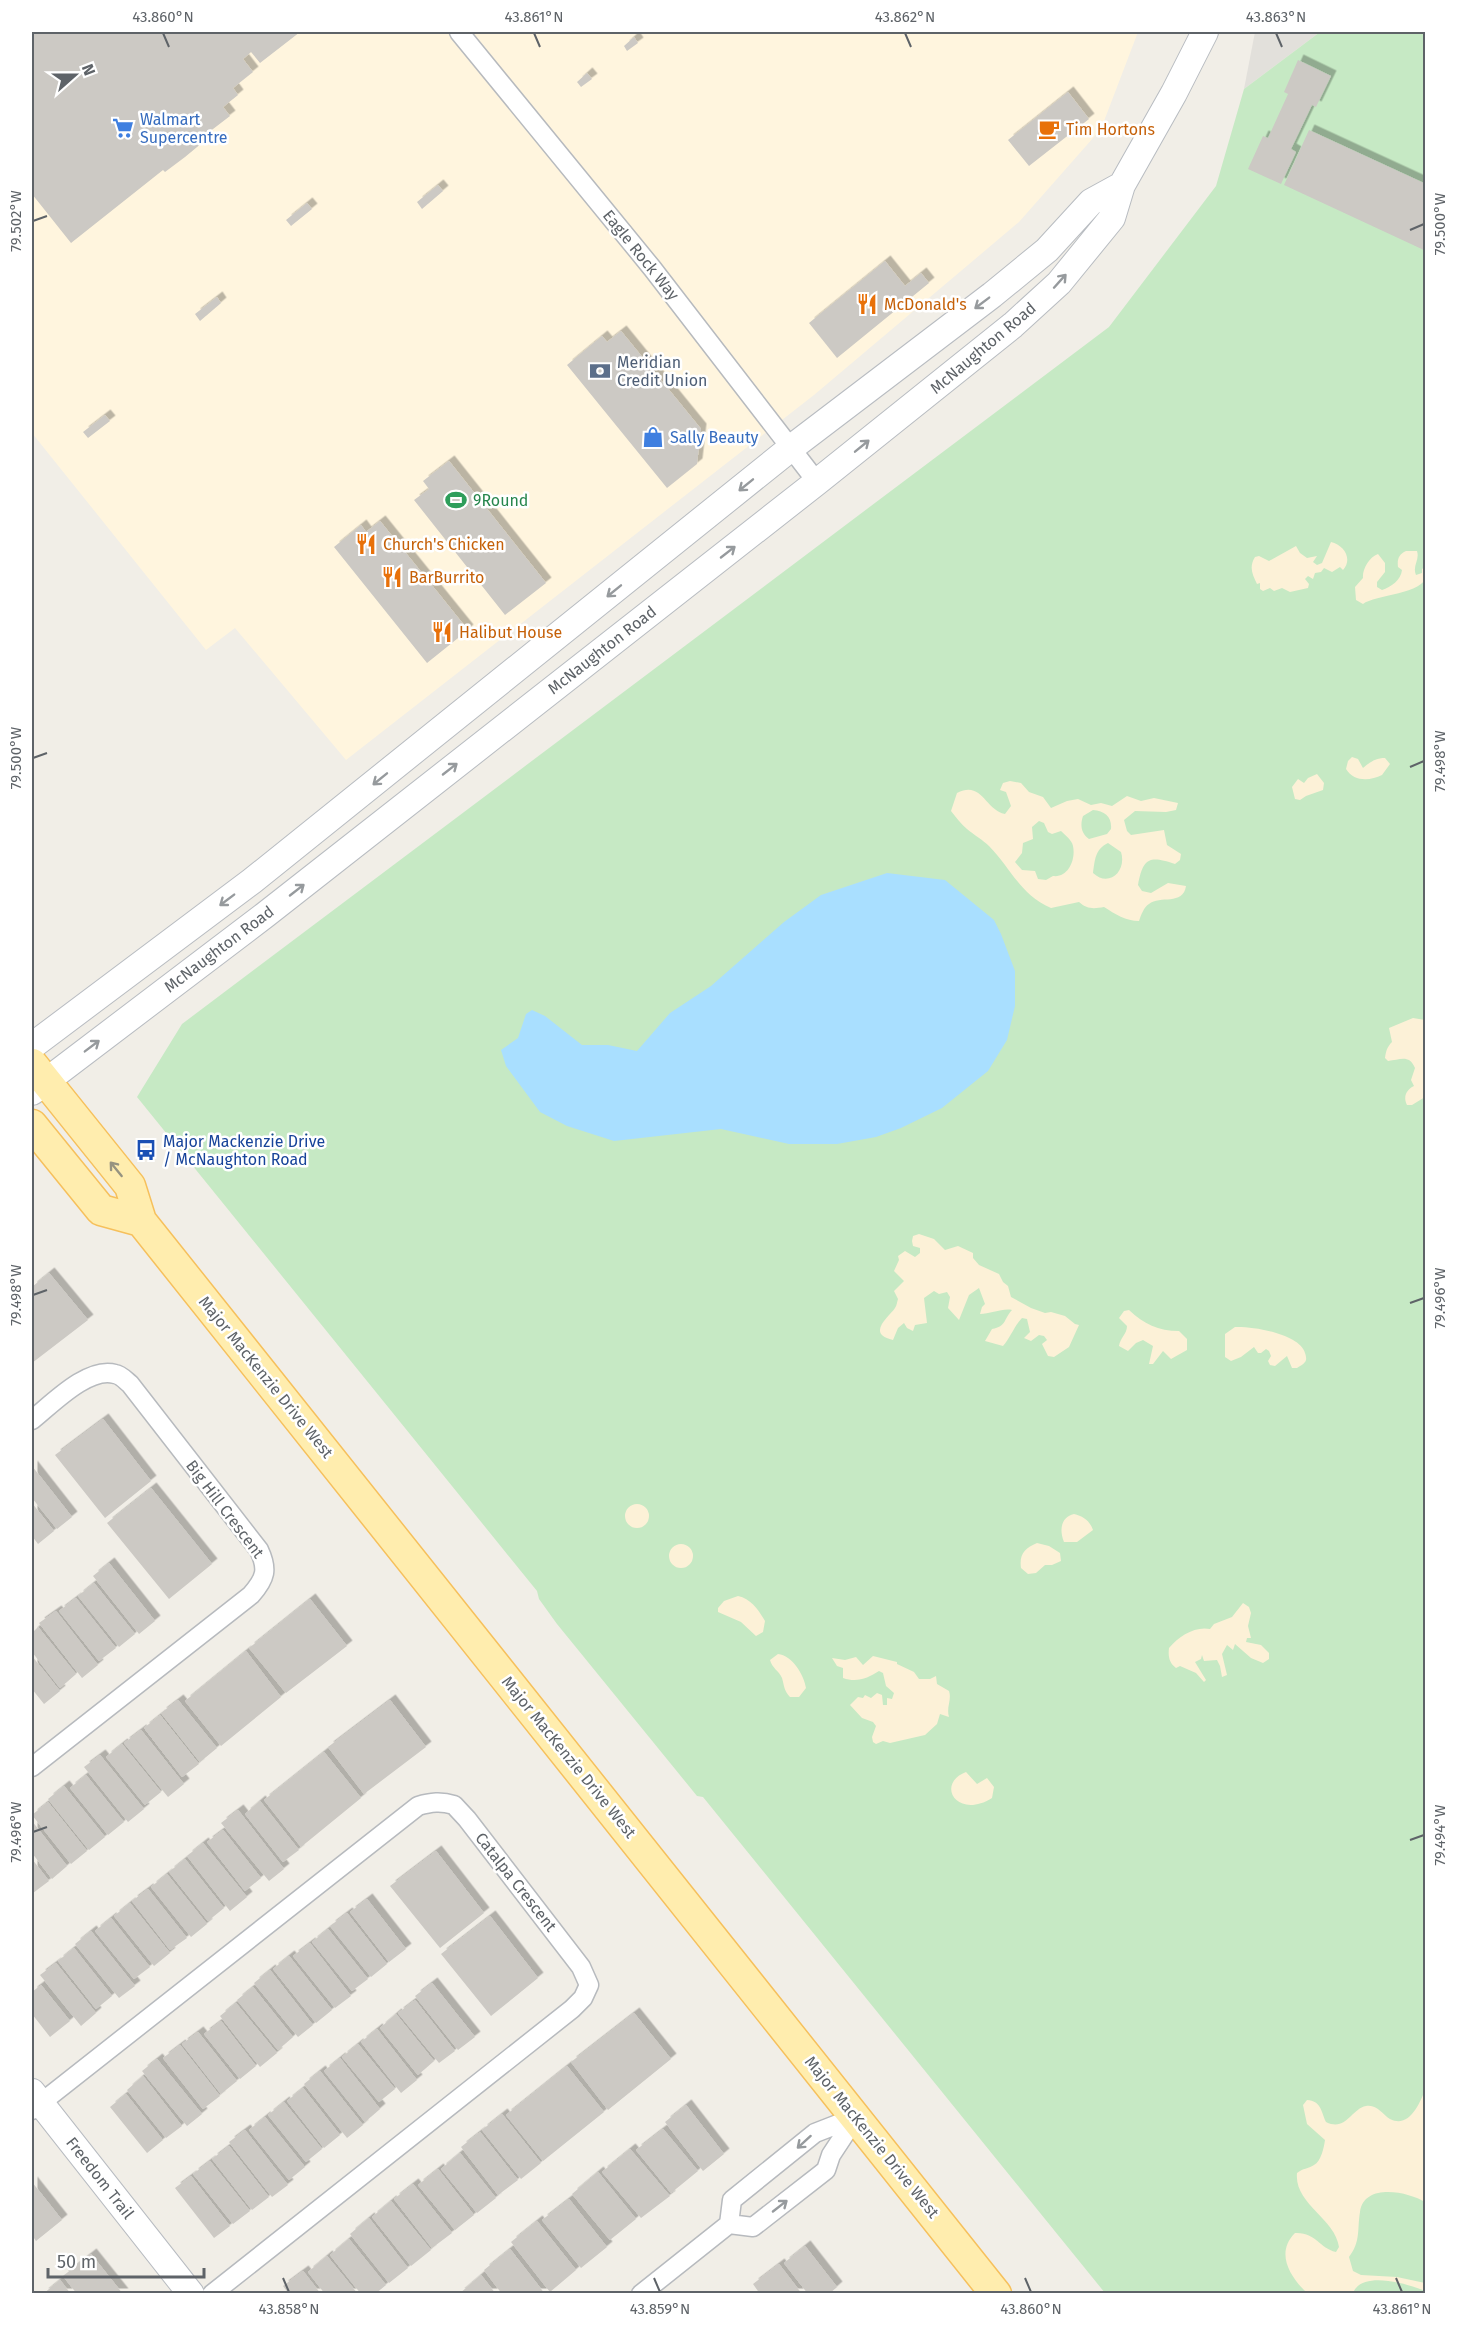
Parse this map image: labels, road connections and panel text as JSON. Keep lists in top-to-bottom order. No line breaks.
{"streets":{"main road":["Major MacKenzie Drive West"],"street":["Eagle Rock Way","McNaughton Road","Big Hill Crescent","Catalpa Crescent","Freedom Trail"]},"crossings":[["Eagle Rock Way","McNaughton Road"],["McNaughton Road","Major MacKenzie Drive West"],["Catalpa Crescent","Freedom Trail"]],"places":{"supermarket":["Walmart Supercentre"],"cafe":["Tim Hortons"],"restaurant":["McDonald's","Church's Chicken","BarBurrito","Halibut House"],"bank":["Meridian Credit Union"],"shop":["Sally Beauty"],"sports":["9Round"],"bus stop":["Major Mackenzie Drive / McNaughton Road"]},"scale_bar":"50 m","north":"right","coordinates":["43.860°N","43.861°N","43.862°N","43.863°N","79.502°W","79.500°W","79.498°W","79.496°W","79.494°W","43.858°N","43.859°N"]}
